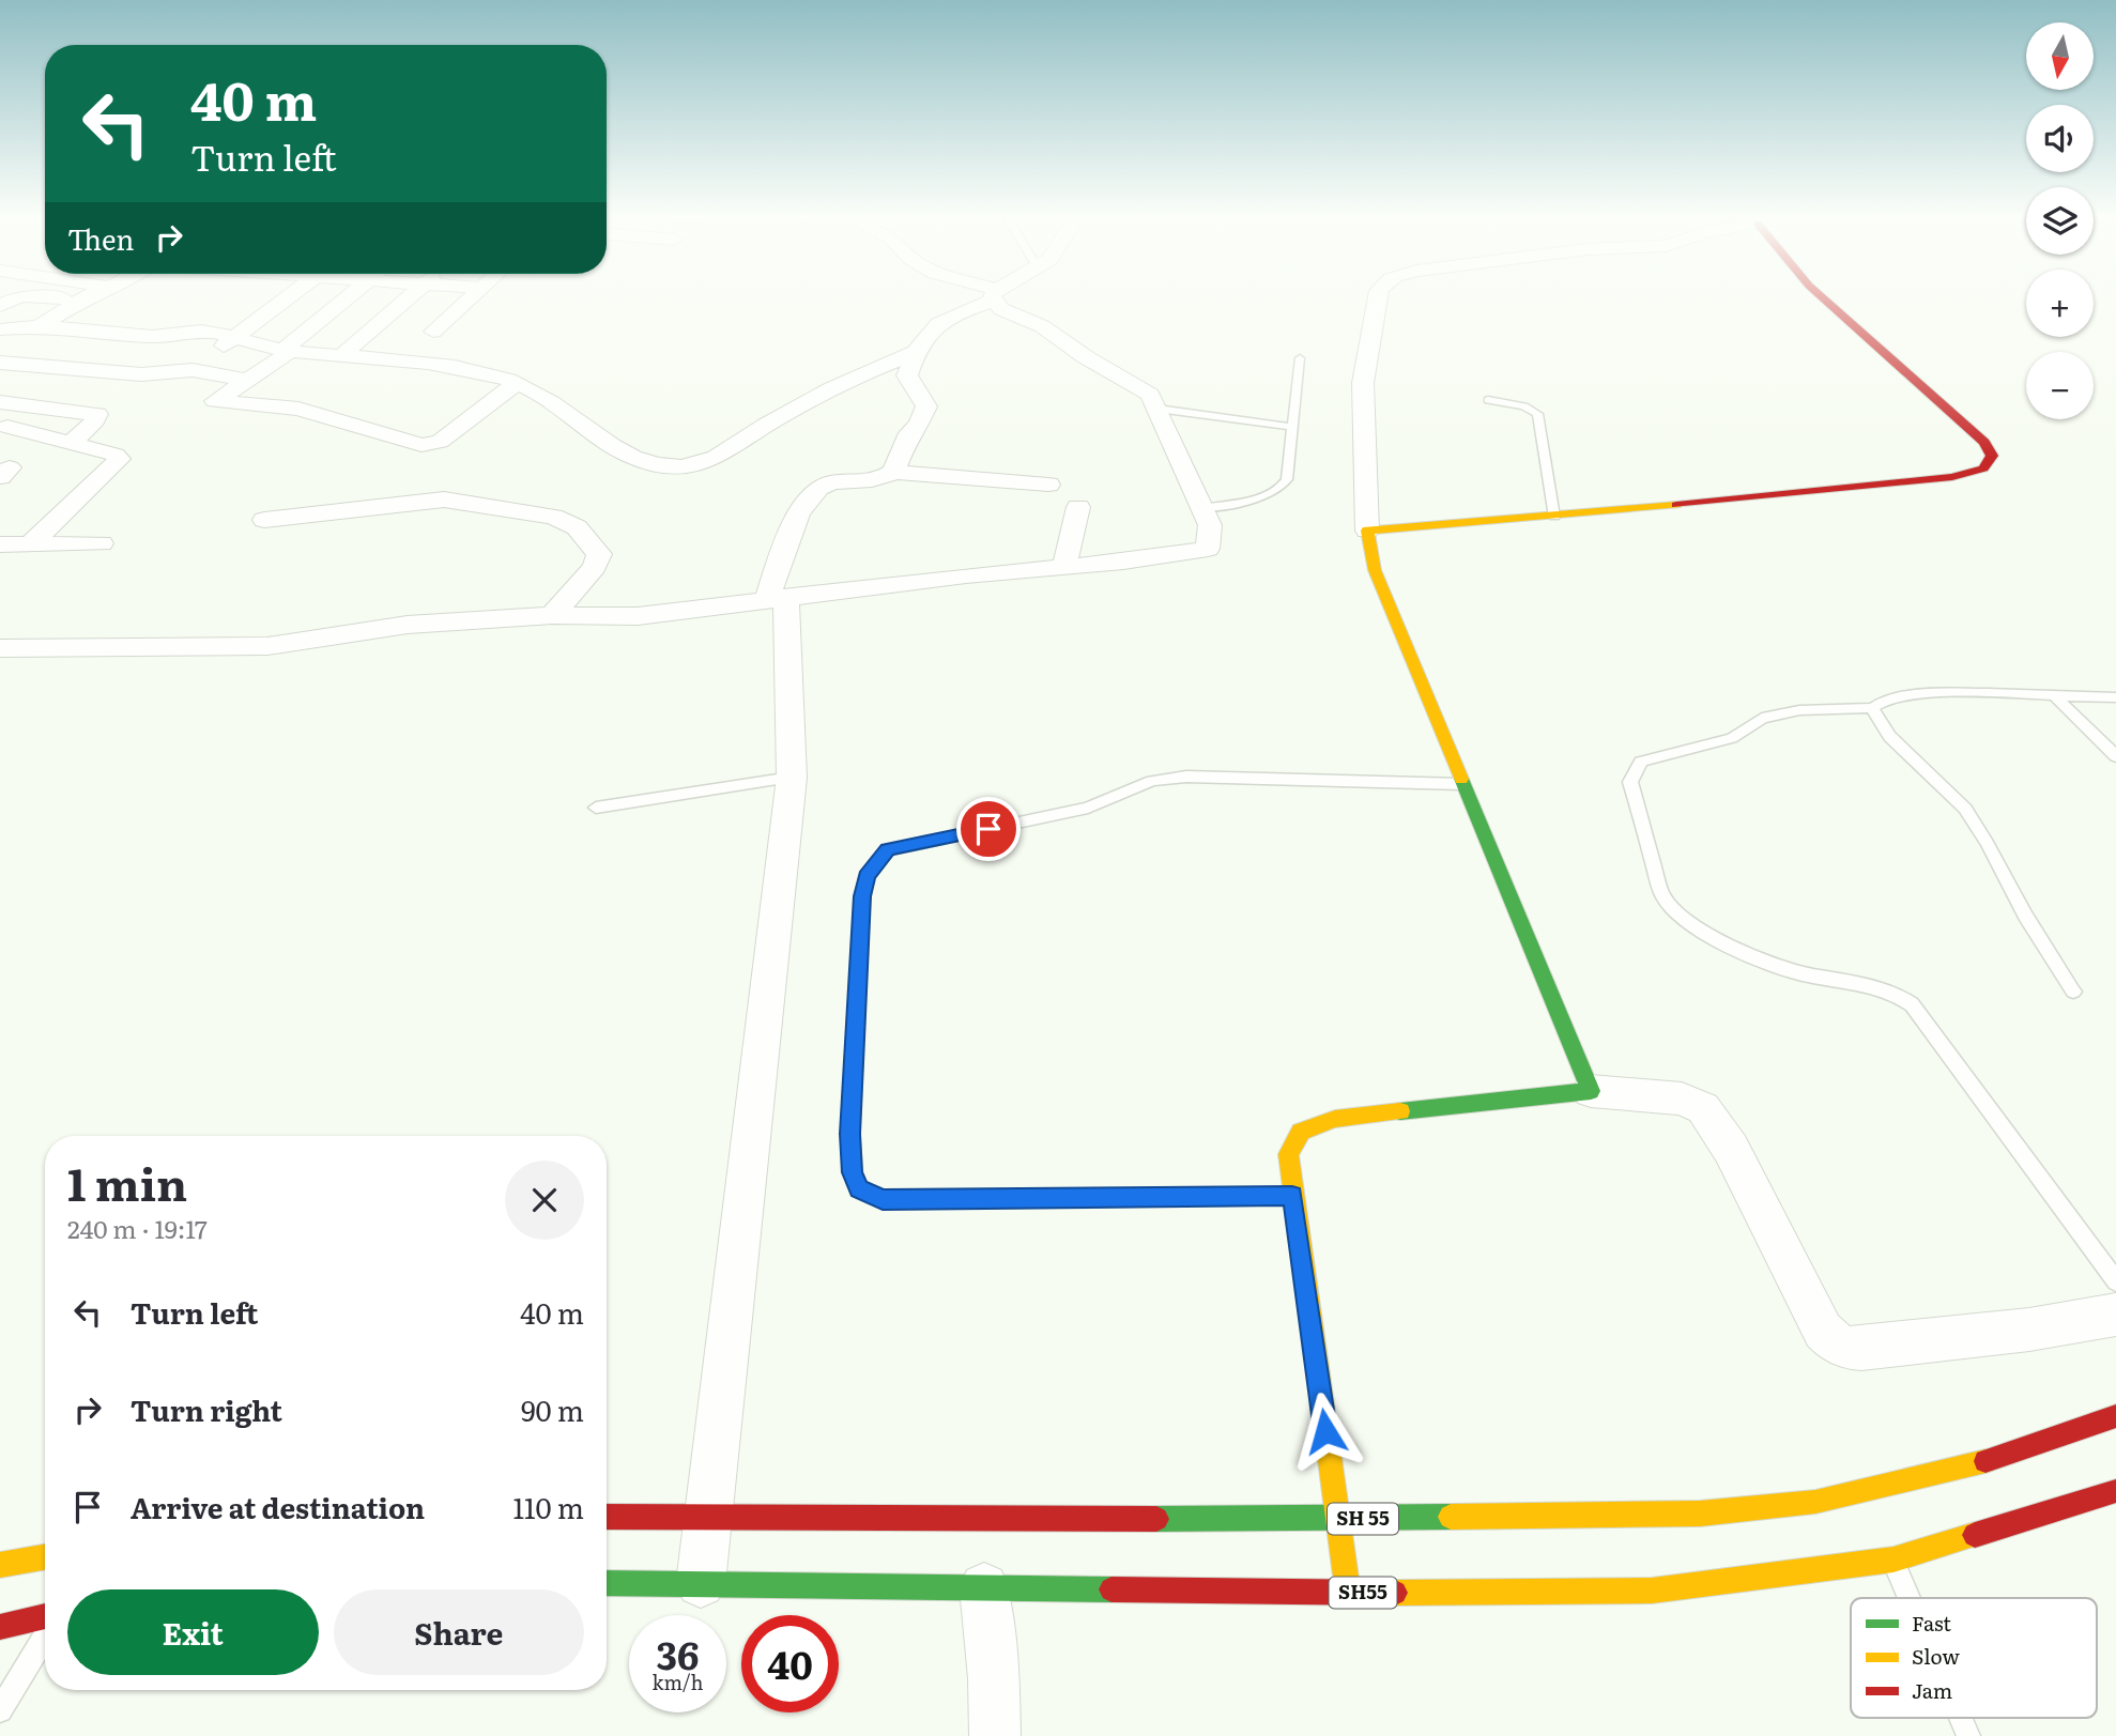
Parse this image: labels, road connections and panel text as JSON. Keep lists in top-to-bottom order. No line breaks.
{"streets":{"street":["SH 55","SH55"]},"legend":["Fast","Slow","Jam"],"north":"bottom","page":{"map_buttons":["+","−"],"turn":["40 m","Turn left"],"then":"Then","heading":["1 min","240 m · 19:17"],"list":[{"name":"Turn left","value":"40 m"},{"name":"Turn right","value":"90 m"},{"name":"Arrive at destination","value":"110 m"}],"buttons":["Exit","Share"],"speed":"36 km/h","limit":"40"}}
